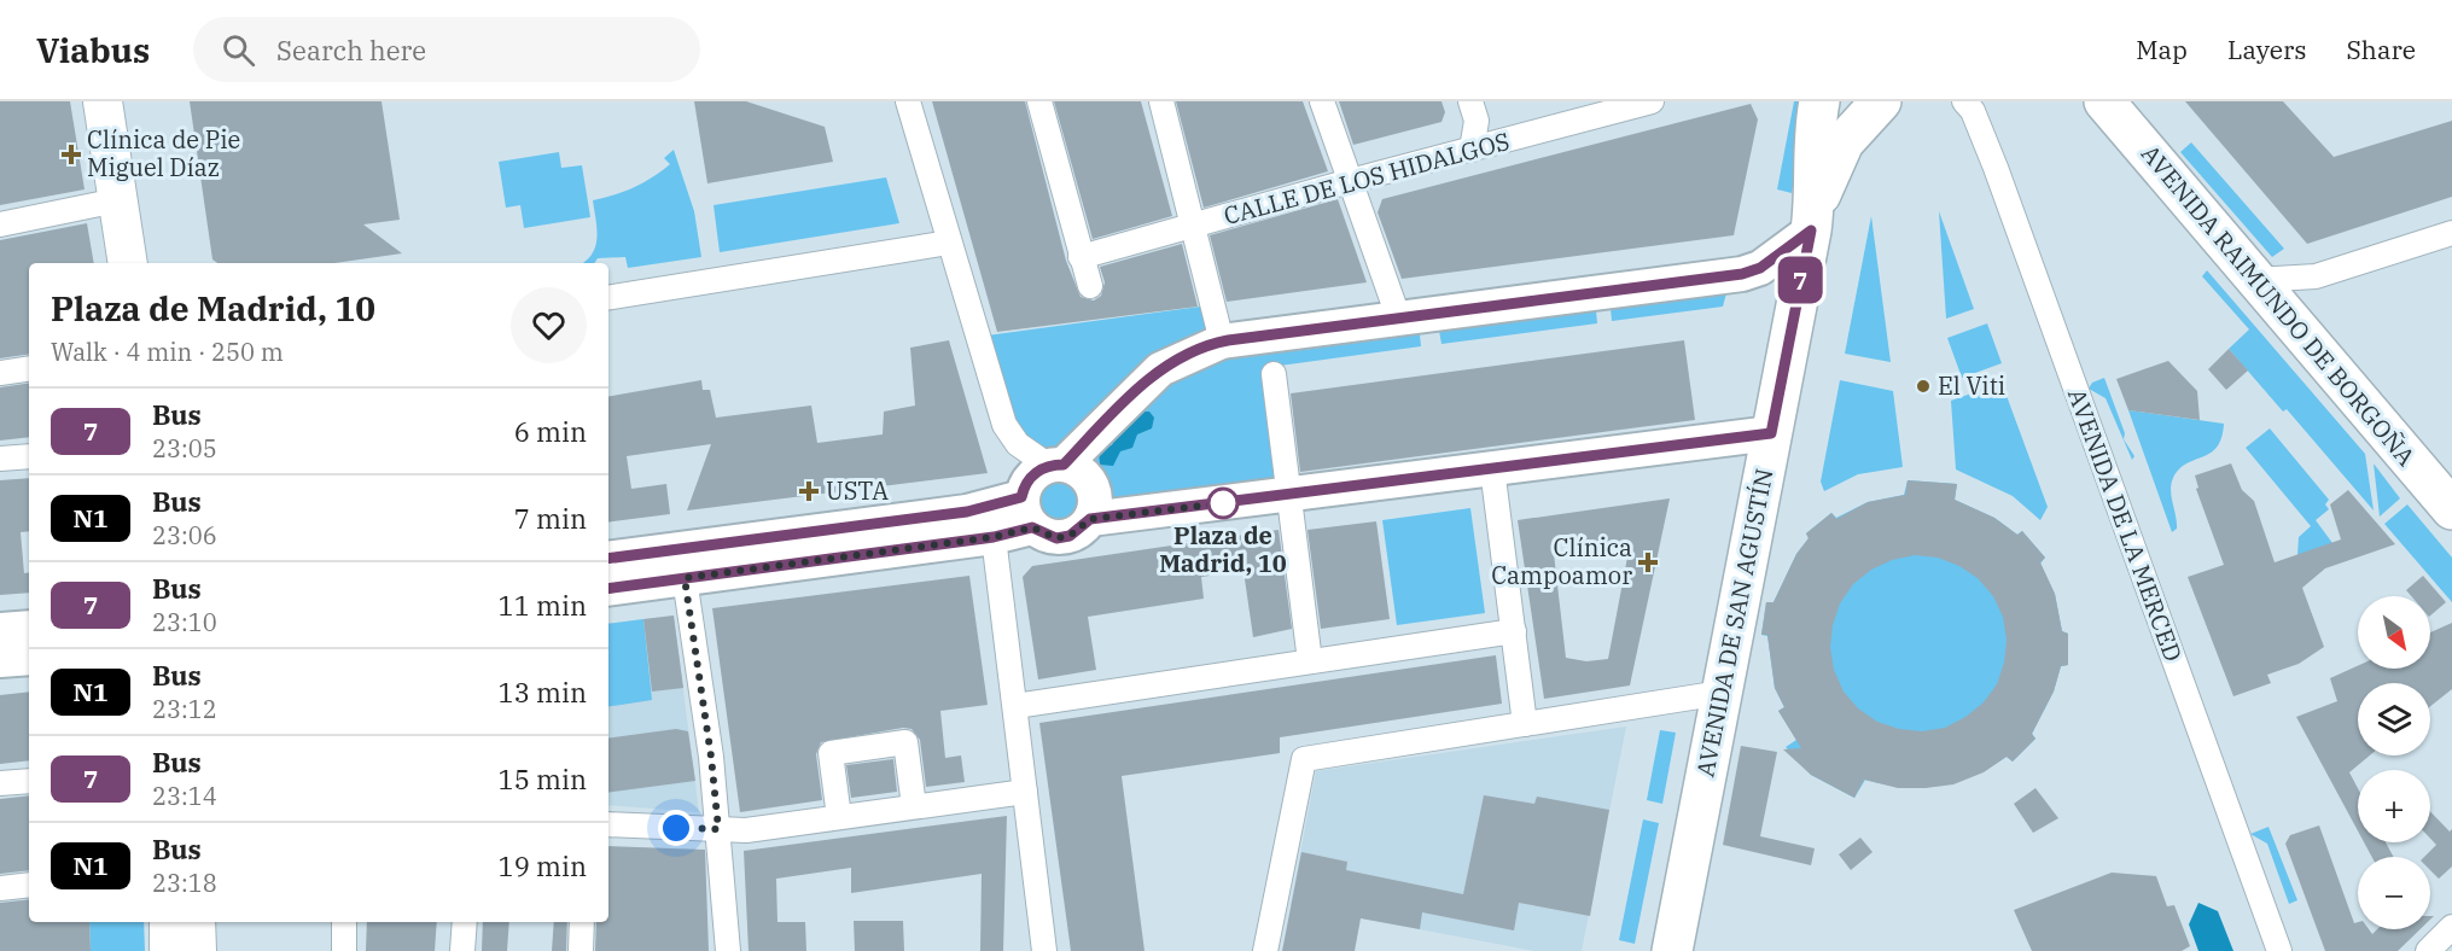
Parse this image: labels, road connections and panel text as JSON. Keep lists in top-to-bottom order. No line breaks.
{"streets":{"highway":["AVENIDA RAIMUNDO DE BORGOÑA","AVENIDA DE SAN AGUSTÍN"],"street":["CALLE DE LOS HIDALGOS","AVENIDA DE LA MERCED"]},"places":{"health":["Clínica de Pie Miguel Díaz","USTA","Clínica Campoamor"],"other":["El Viti","Plaza de Madrid, 10"]},"lines":["bus line 7"],"north":"bottom right","page":{"header":"Viabus","search":"Search here","nav":["Map","Layers","Share"],"on_map":"7","heading":["Plaza de Madrid, 10","Walk · 4 min · 250 m"],"list":[{"mark":"7","name":"Bus","note":"23:05","value":"6 min"},{"mark":"N1","name":"Bus","note":"23:06","value":"7 min"},{"mark":"7","name":"Bus","note":"23:10","value":"11 min"},{"mark":"N1","name":"Bus","note":"23:12","value":"13 min"},{"mark":"7","name":"Bus","note":"23:14","value":"15 min"},{"mark":"N1","name":"Bus","note":"23:18","value":"19 min"}],"map_buttons":["+","−"]}}
